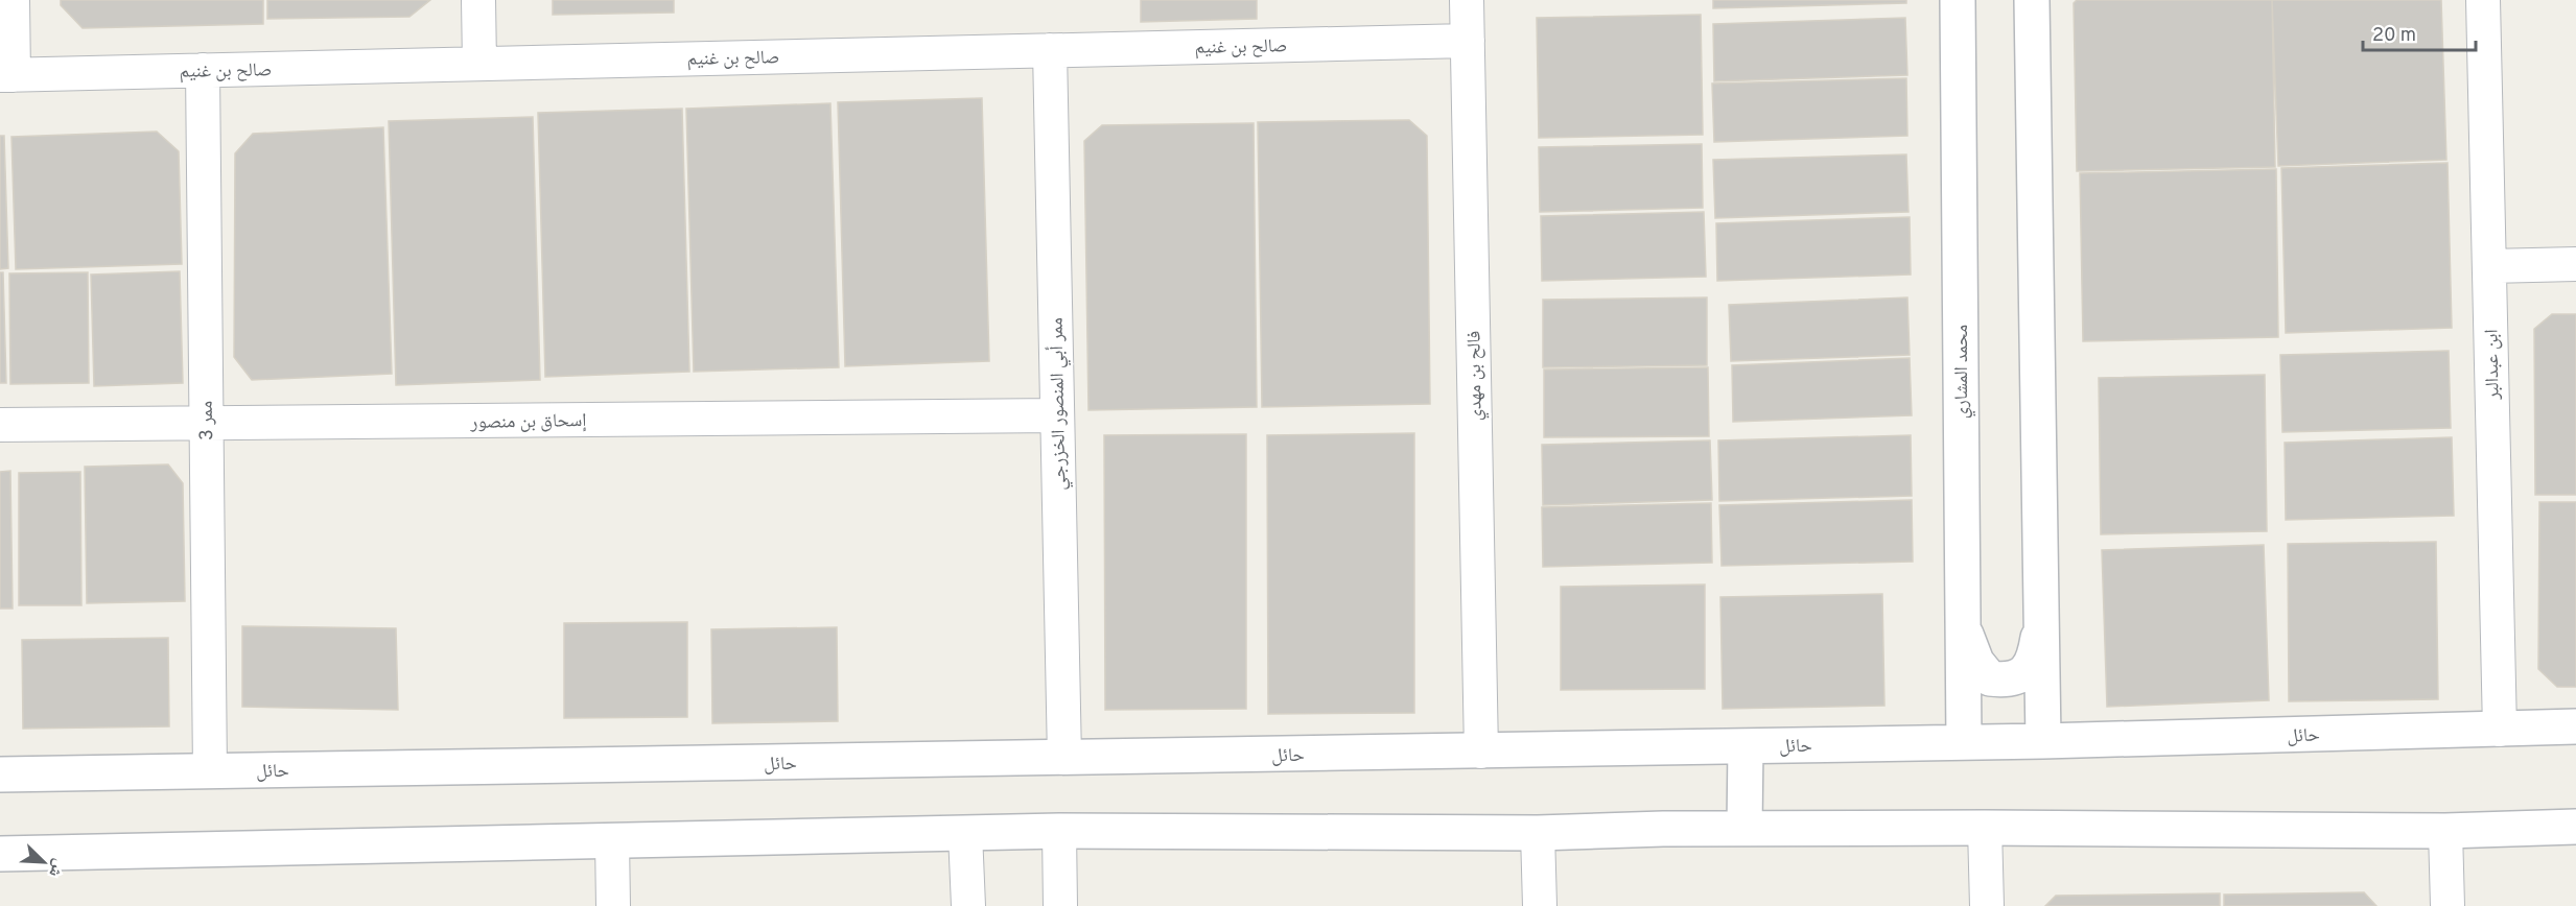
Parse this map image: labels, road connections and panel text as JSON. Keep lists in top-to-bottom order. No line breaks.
{"streets":{"street":["صالح بن غنيم","ابن عبدالبر","محمد المشاري","فالح بن مهدي","ممر أبي المنصور الخزرجي","ممر 3","إسحاق بن منصور","حائل"]},"crossings":[["صالح بن غنيم","فالح بن مهدي"],["صالح بن غنيم","ممر أبي المنصور الخزرجي"],["صالح بن غنيم","ممر 3"],["ابن عبدالبر","حائل"],["محمد المشاري","حائل"],["فالح بن مهدي","حائل"],["ممر أبي المنصور الخزرجي","إسحاق بن منصور"],["ممر أبي المنصور الخزرجي","حائل"],["ممر 3","إسحاق بن منصور"],["ممر 3","حائل"]],"scale_bar":"20 m","north":"bottom right"}
